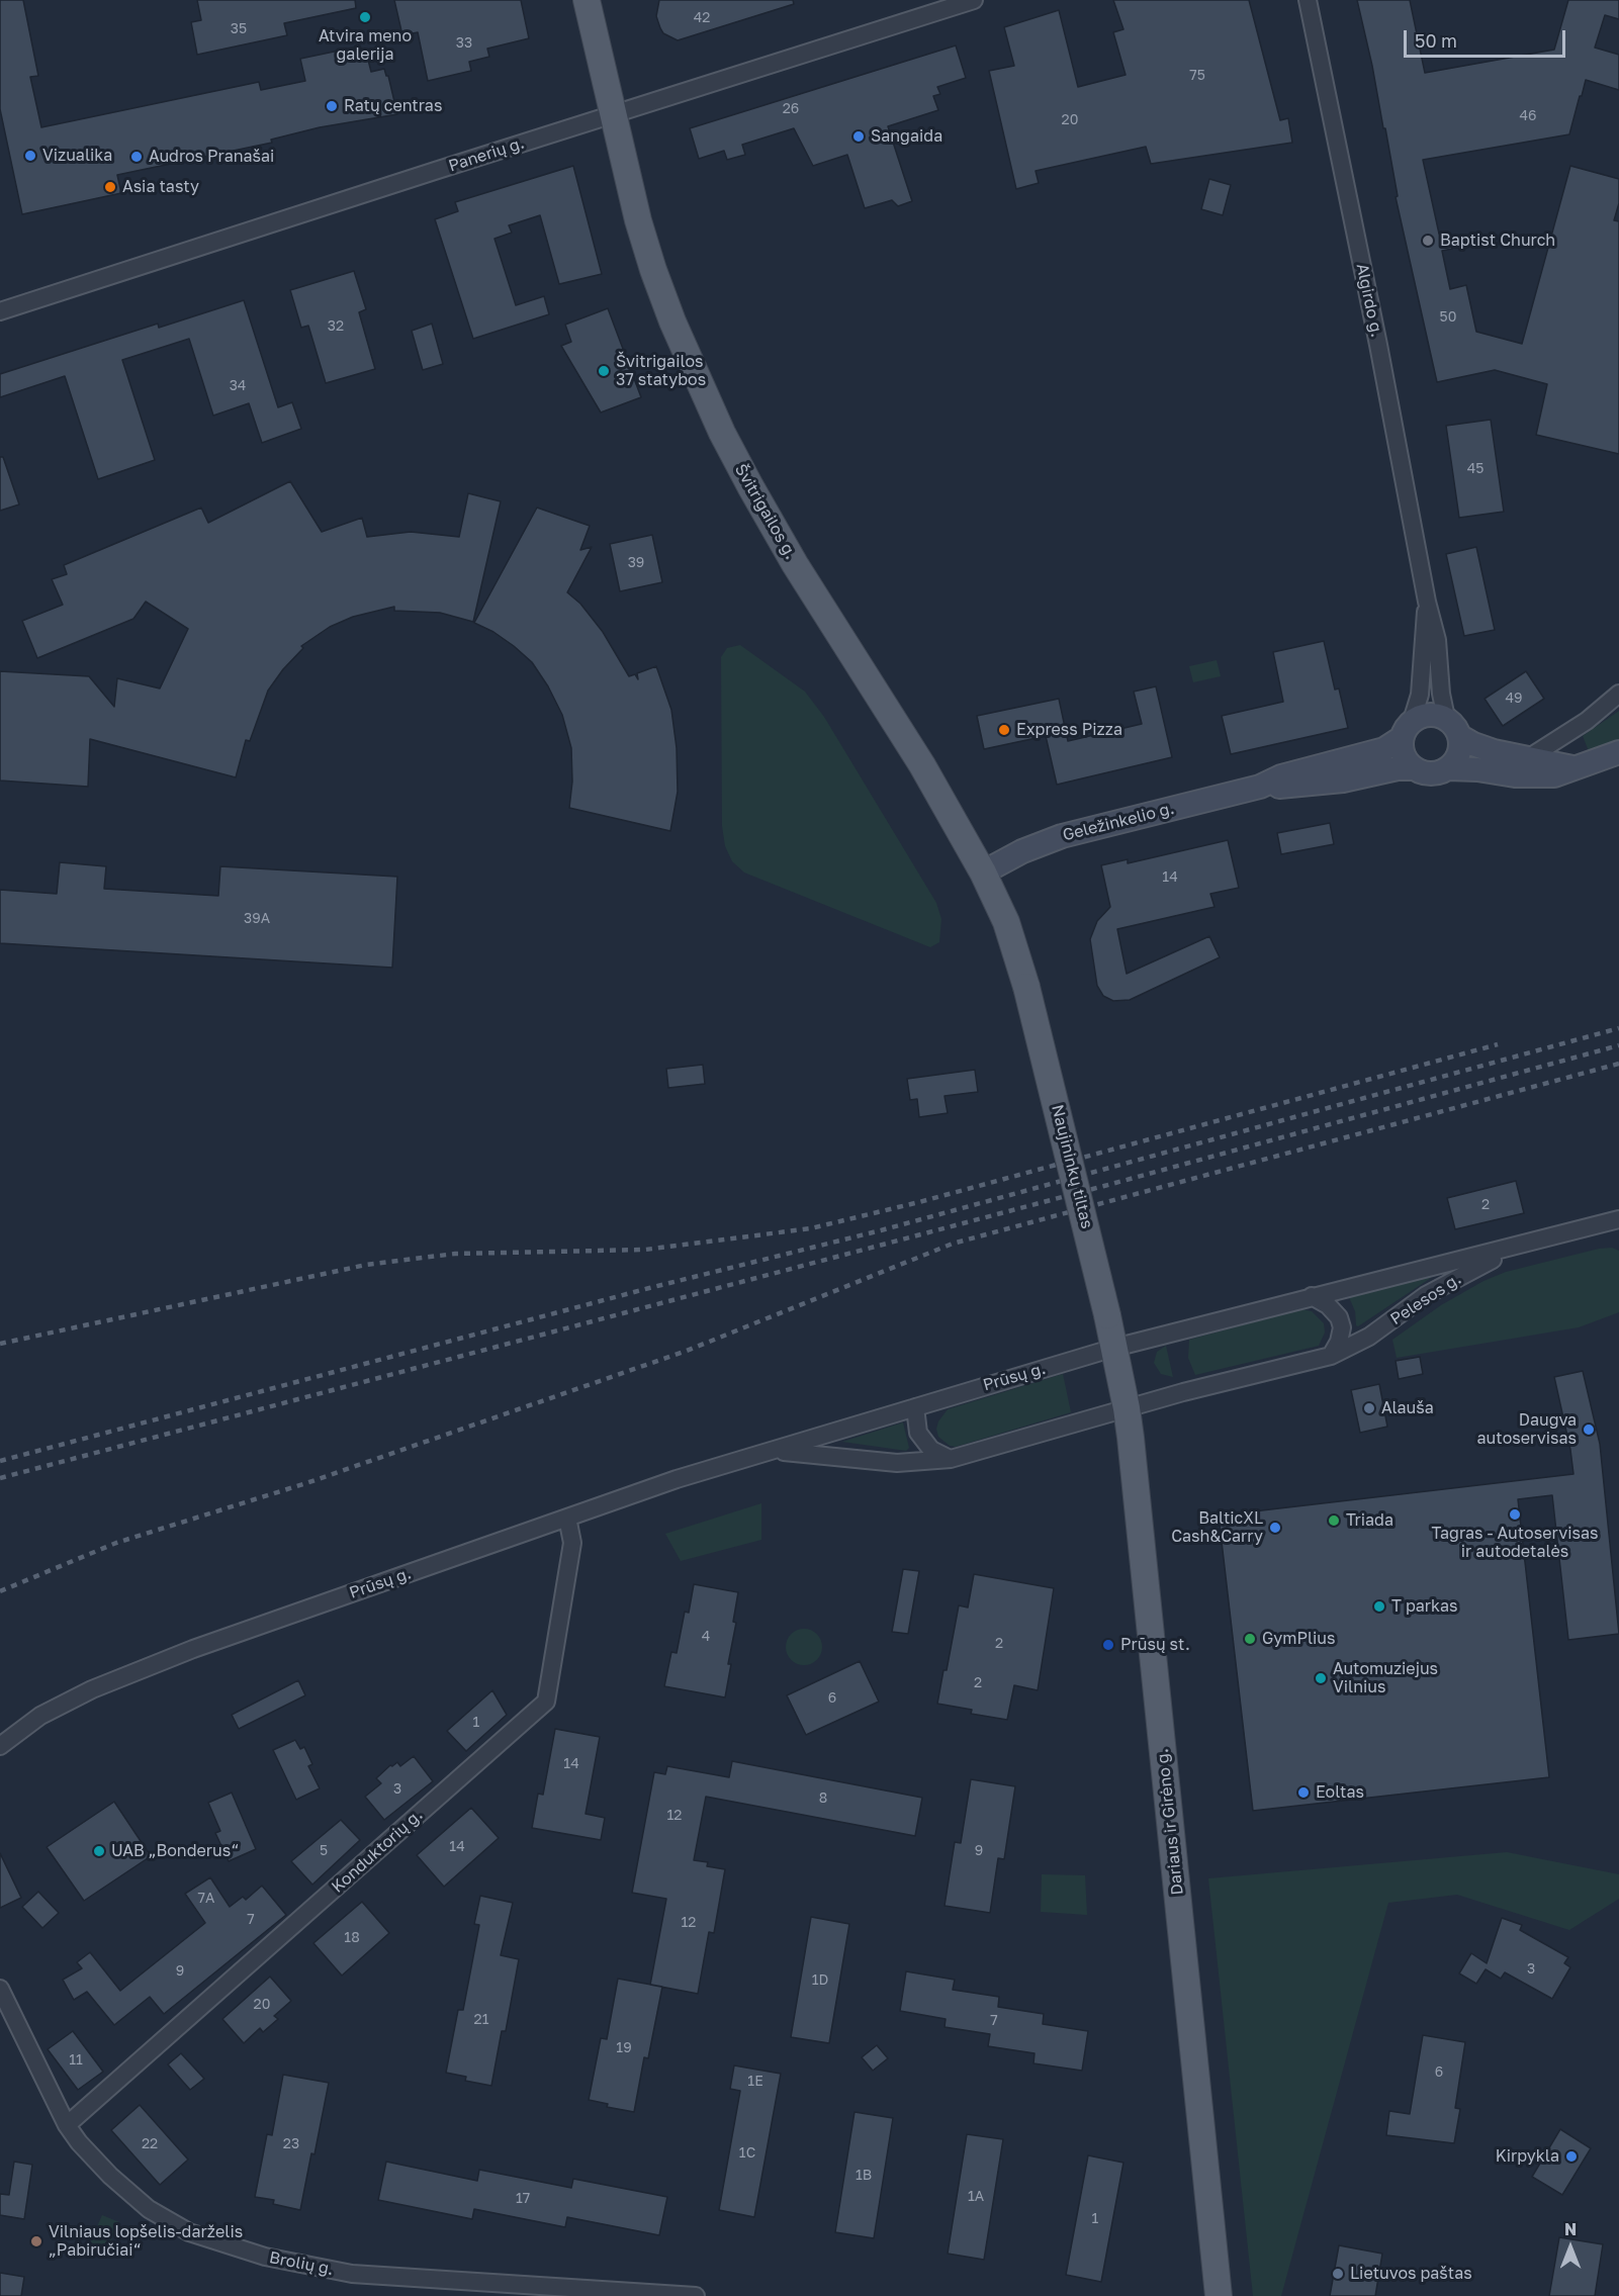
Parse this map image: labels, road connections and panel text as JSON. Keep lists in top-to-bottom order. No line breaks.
{"streets":{"main road":["Švitrigailos g.","Geležinkelio g.","Naujininkų tiltas","Dariaus ir Girėno g."],"street":["Panerių g.","Algirdo g.","Pelesos g.","Prūsų g.","Konduktorių g.","Brolių g."]},"crossings":[["Panerių g.","Švitrigailos g."],["Algirdo g.","Geležinkelio g."],["Švitrigailos g.","Geležinkelio g."],["Švitrigailos g.","Naujininkų tiltas"],["Naujininkų tiltas","Pelesos g."],["Naujininkų tiltas","Prūsų g."],["Naujininkų tiltas","Dariaus ir Girėno g."],["Pelesos g.","Prūsų g."],["Pelesos g.","Dariaus ir Girėno g."],["Prūsų g.","Dariaus ir Girėno g."],["Prūsų g.","Konduktorių g."],["Konduktorių g.","Brolių g."]],"places":["Atvira meno galerija","Ratų centras","Sangaida","Vizualika","Audros Pranašai","Asia tasty","Baptist Church","Švitrigailos 37 statybos","Express Pizza","Alauša","Daugva autoservisas","Tagras - Autoservisas ir autodetalės","Triada","BalticXL Cash&Carry","T parkas","GymPlius","Prūsų st.","Automuziejus Vilnius","Eoltas","UAB „Bonderus“","Kirpykla","Vilniaus lopšelis-darželis „Pabiručiai“","Lietuvos paštas"],"house_numbers":["42","35","33","75","26","46","20","50","32","34","45","39","49","14","39A","2","4","2","2","6","1","14","3","8","12","14","5","9","7A","7","12","18","3","9","1D","20","21","7","19","11","6","1E","22","23","1C","1B","1A","17","1"],"scale_bar":"50 m","north":"top"}
